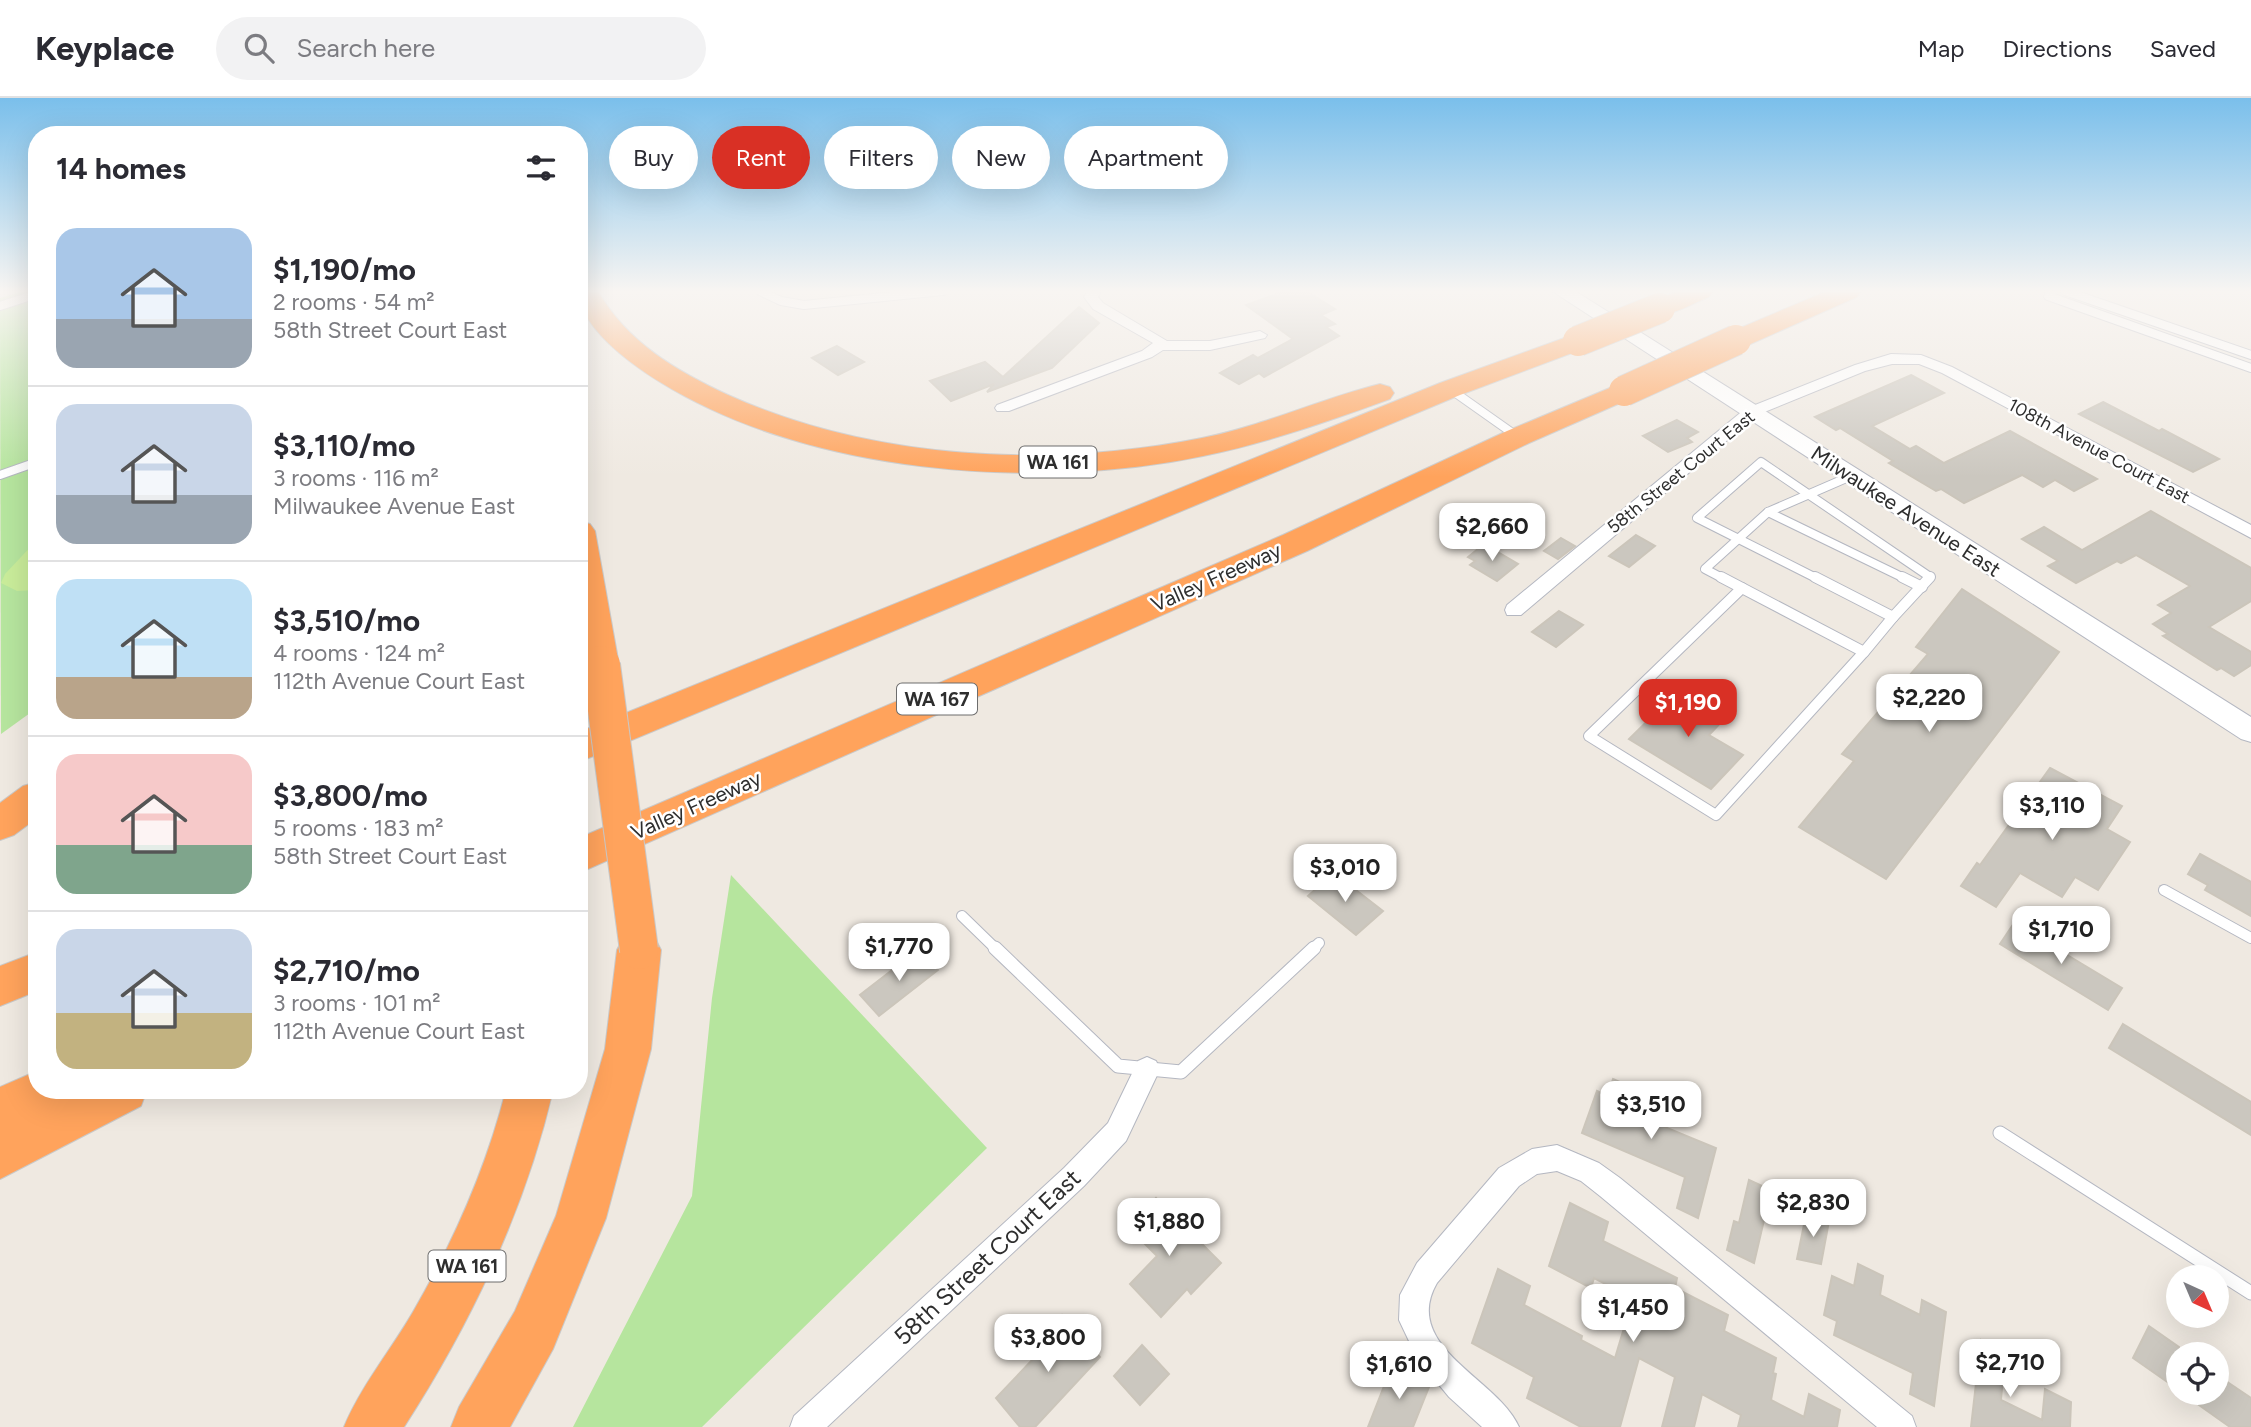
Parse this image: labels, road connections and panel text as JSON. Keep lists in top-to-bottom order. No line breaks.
{"streets":{"highway":["WA 161","Valley Freeway","WA 167"],"street":["108th Avenue Court East","58th Street Court East","Milwaukee Avenue East"]},"crossings":[["108th Avenue Court East","58th Street Court East"],["58th Street Court East","Milwaukee Avenue East"]],"north":"bottom right","page":{"header":"Keyplace","search":"Search here","nav":["Map","Directions","Saved"],"chip":["Buy","Rent","Filters","New","Apartment"],"heading":"14 homes","list":[{"name":"$1,190/mo","note":"2 rooms · 54 m² · 58th Street Court East"},{"name":"$3,110/mo","note":"3 rooms · 116 m² · Milwaukee Avenue East"},{"name":"$3,510/mo","note":"4 rooms · 124 m² · 112th Avenue Court East"},{"name":"$3,800/mo","note":"5 rooms · 183 m² · 58th Street Court East"},{"name":"$2,710/mo","note":"3 rooms · 101 m² · 112th Avenue Court East"}],"price":["$2,660","$2,220","$1,190","$3,110","$3,010","$1,710","$1,770","$3,510","$2,830","$1,880","$1,450","$3,800","$2,710","$1,610"]}}
